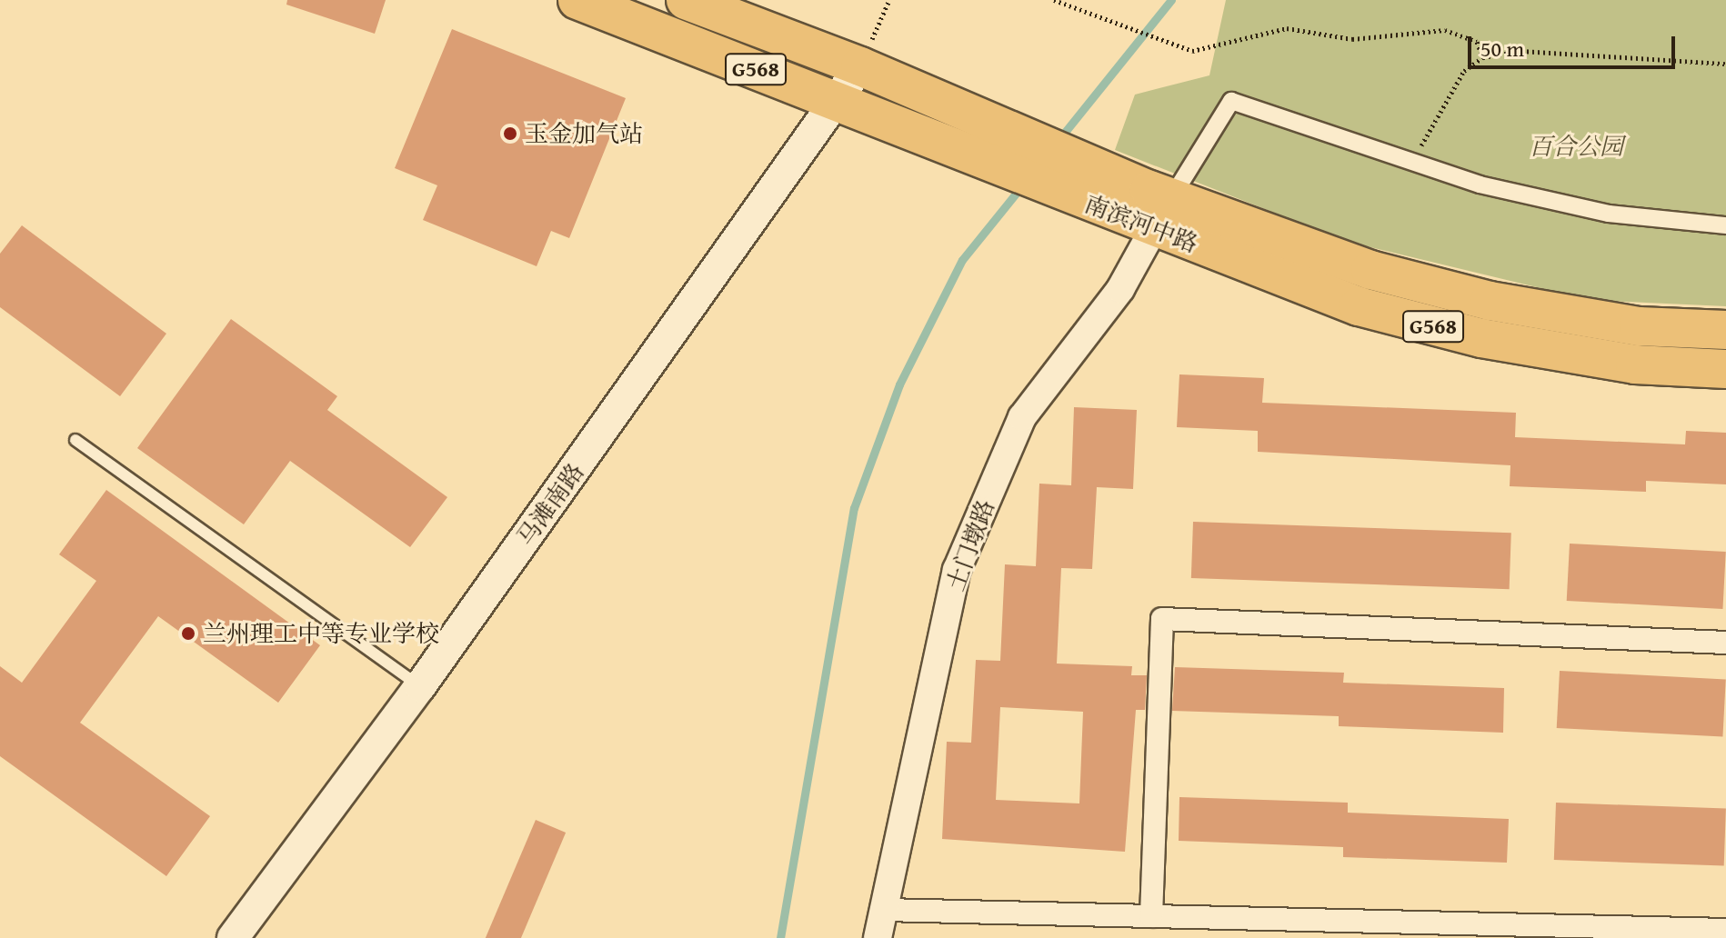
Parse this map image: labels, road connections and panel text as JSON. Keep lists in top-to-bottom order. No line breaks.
{"streets":{"highway":["G568","南滨河中路"],"main road":["马滩南路"],"street":["土门墩路"]},"crossings":[["南滨河中路","马滩南路"],["南滨河中路","土门墩路"]],"parks":["百合公园"],"places":["玉金加气站","兰州理工中等专业学校"],"scale_bar":"50 m"}
